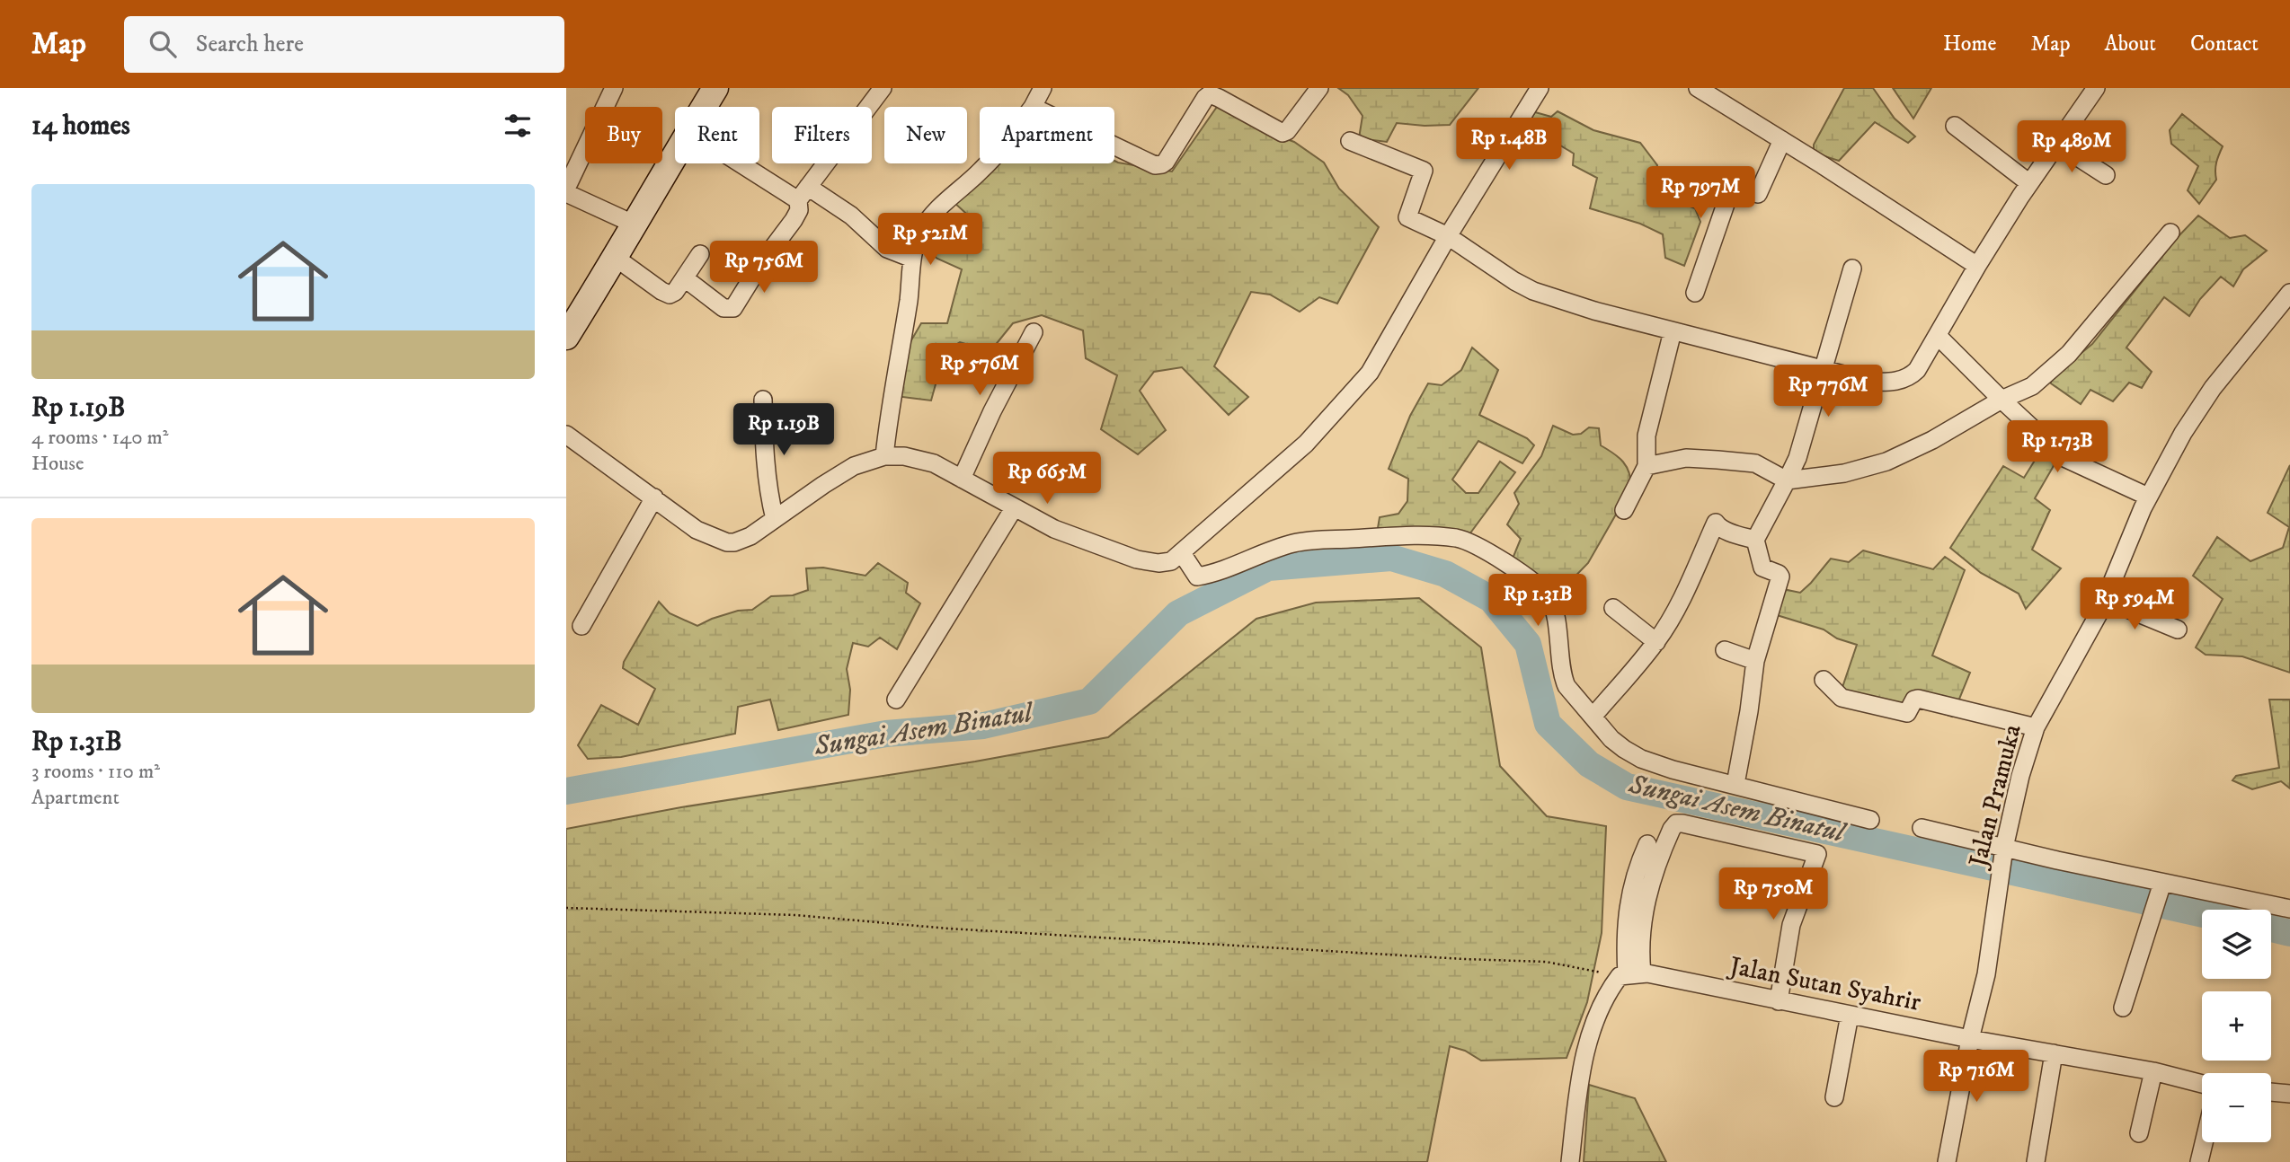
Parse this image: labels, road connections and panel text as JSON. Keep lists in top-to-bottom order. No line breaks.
{"streets":{"street":["Jalan Pramuka","Jalan Sutan Syahrir"]},"crossings":[["Jalan Pramuka","Jalan Sutan Syahrir"]],"water":["Sungai Asem Binatul"],"page":{"header":"Map","search":"Search here","nav":["Home","Map","About","Contact"],"heading":"14 homes","chip":["Buy","Rent","Filters","New","Apartment"],"price":["Rp 1.48B","Rp 489M","Rp 797M","Rp 521M","Rp 756M","Rp 576M","Rp 776M","Rp 1.19B","Rp 1.73B","Rp 665M","Rp 1.31B","Rp 594M","Rp 750M","Rp 716M"],"list":[{"name":"Rp 1.19B","note":"4 rooms · 140 m² · House"},{"name":"Rp 1.31B","note":"3 rooms · 110 m² · Apartment"}],"map_buttons":["+","−"]}}
